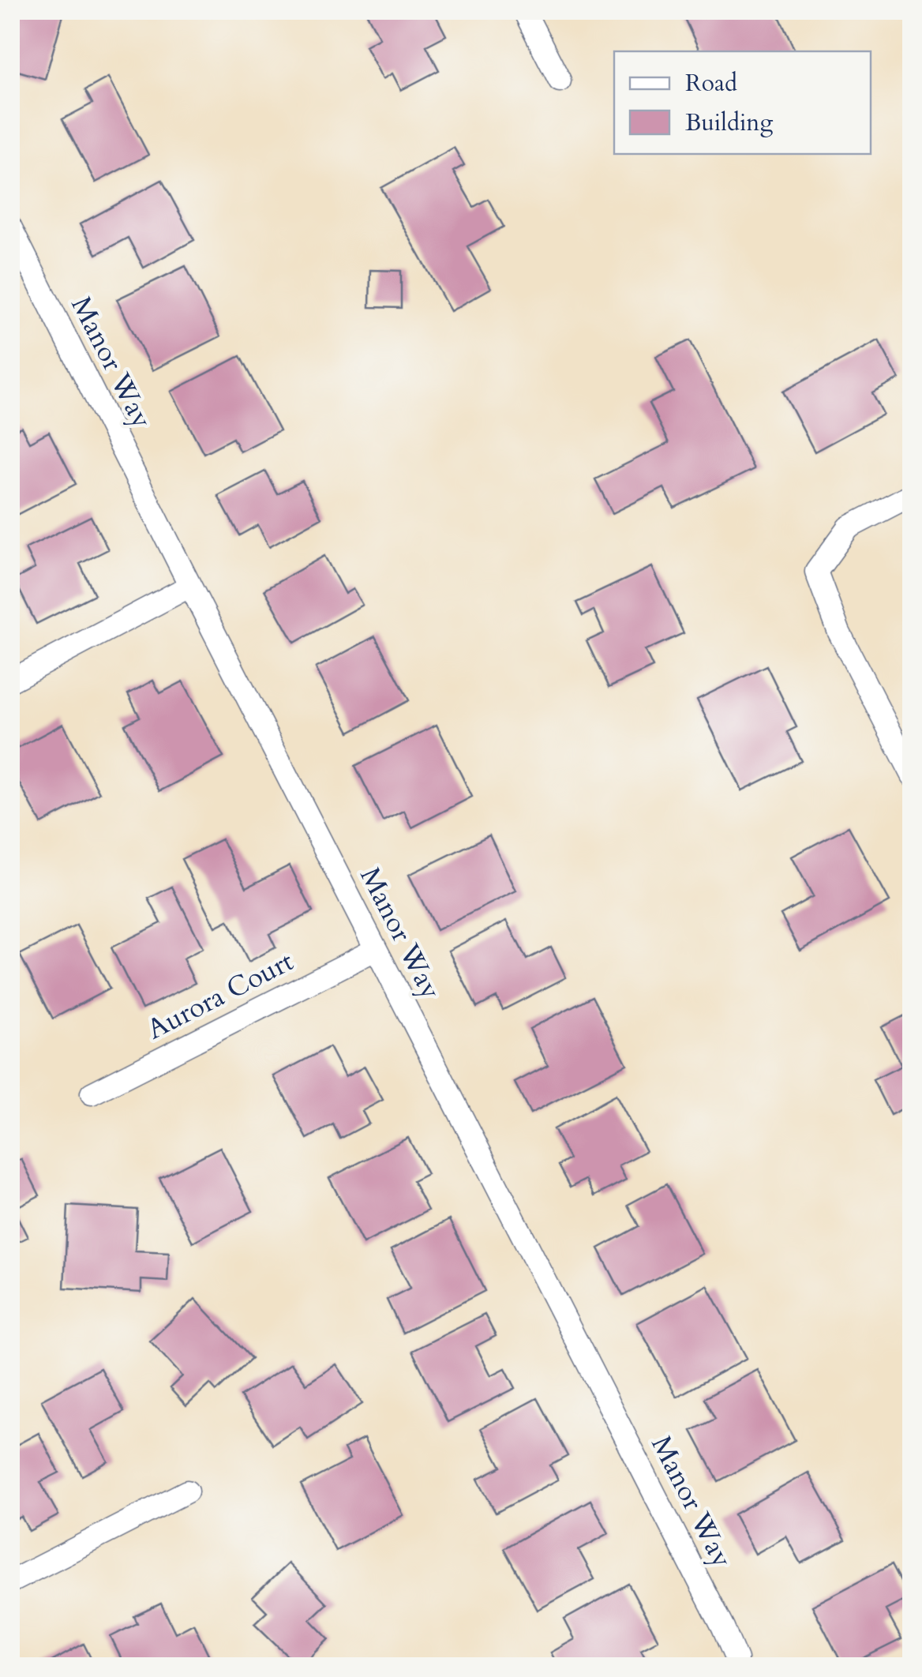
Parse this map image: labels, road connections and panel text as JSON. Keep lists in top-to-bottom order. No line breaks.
{"streets":{"street":["Manor Way","Aurora Court"]},"crossings":[["Manor Way","Aurora Court"]],"legend":["Road","Building"]}
